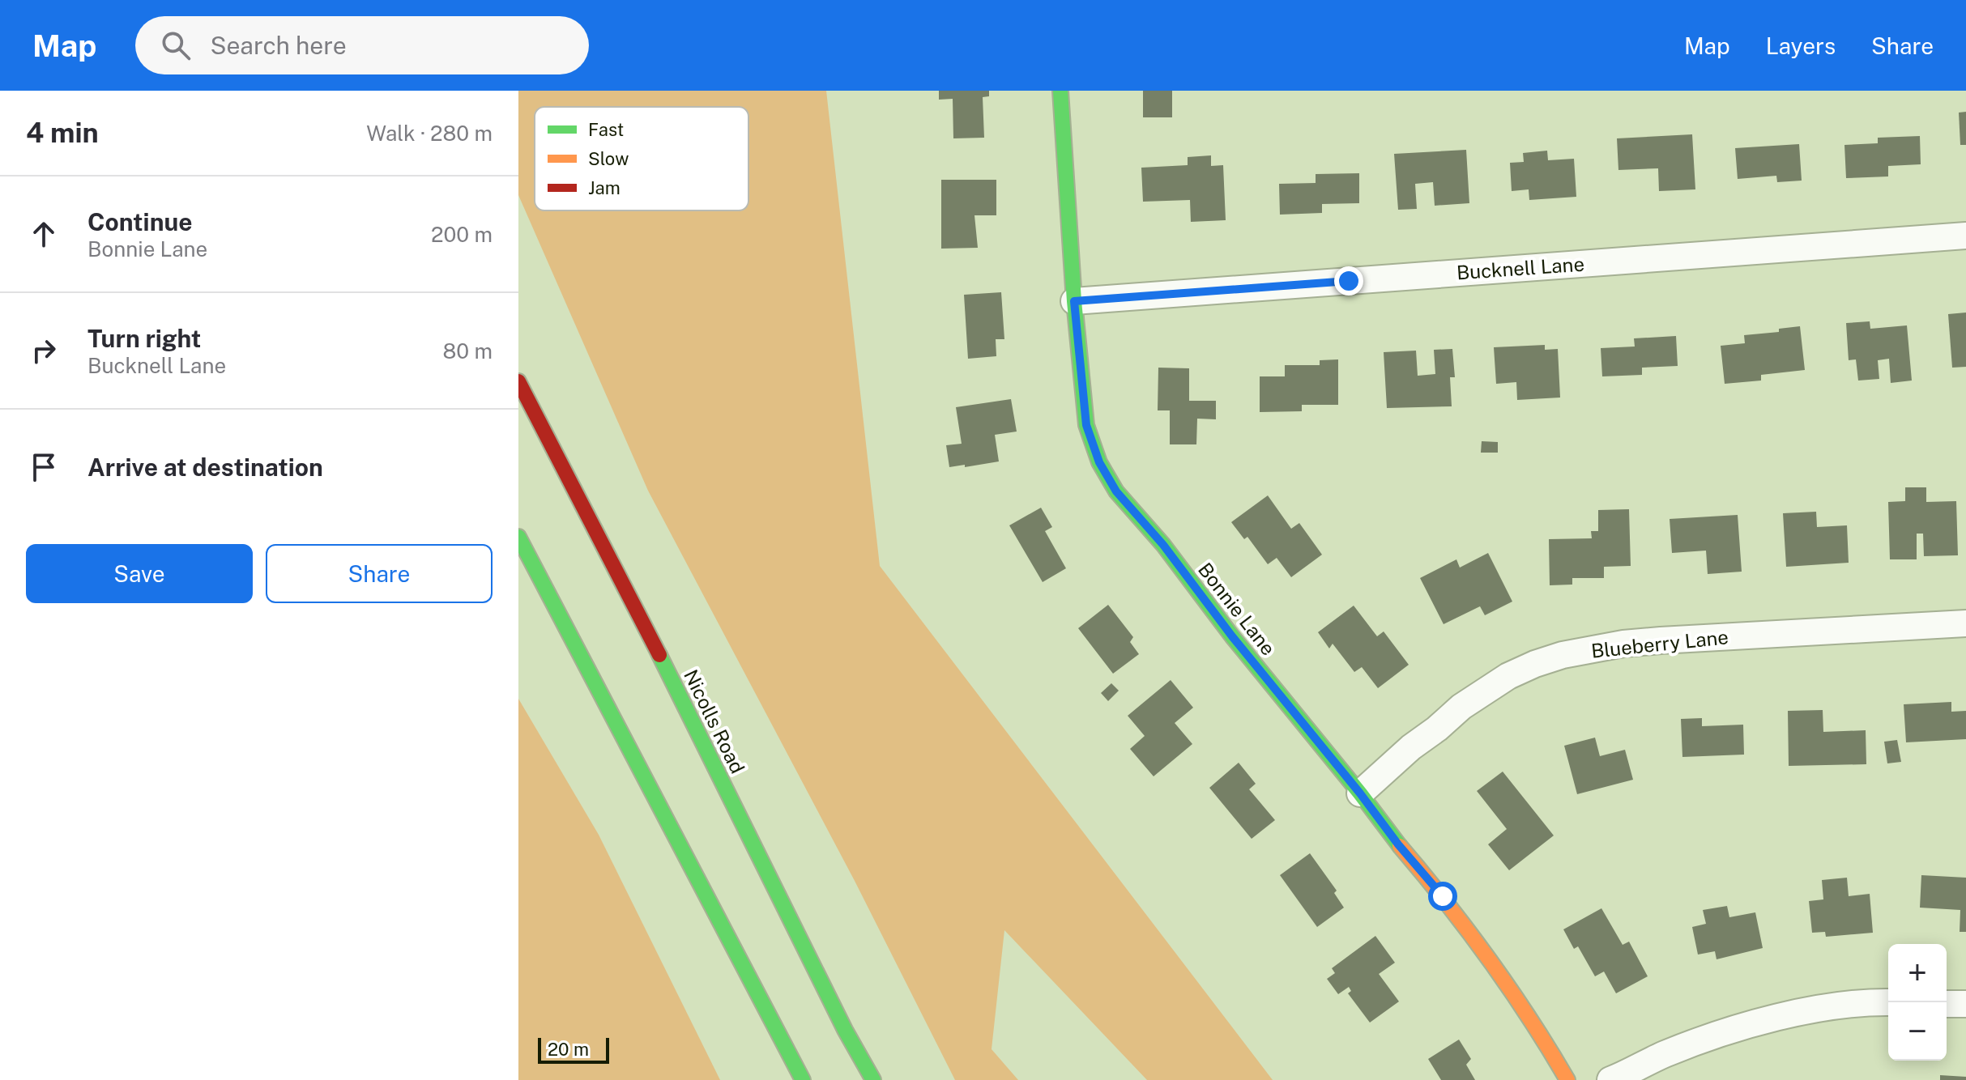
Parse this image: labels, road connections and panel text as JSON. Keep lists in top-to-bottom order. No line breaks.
{"streets":{"main road":["Bonnie Lane","Nicolls Road"],"street":["Bucknell Lane","Blueberry Lane"]},"crossings":[["Bucknell Lane","Bonnie Lane"],["Bonnie Lane","Blueberry Lane"]],"legend":["Fast","Slow","Jam"],"scale_bar":"20 m","page":{"header":"Map","search":"Search here","nav":["Map","Layers","Share"],"heading":["4 min","Walk · 280 m"],"list":[["Continue","Bonnie Lane","200 m"],["Turn right","Bucknell Lane","80 m"],"Arrive at destination"],"buttons":["Save","Share"],"map_buttons":["+","−"],"scale":"20 m"}}
